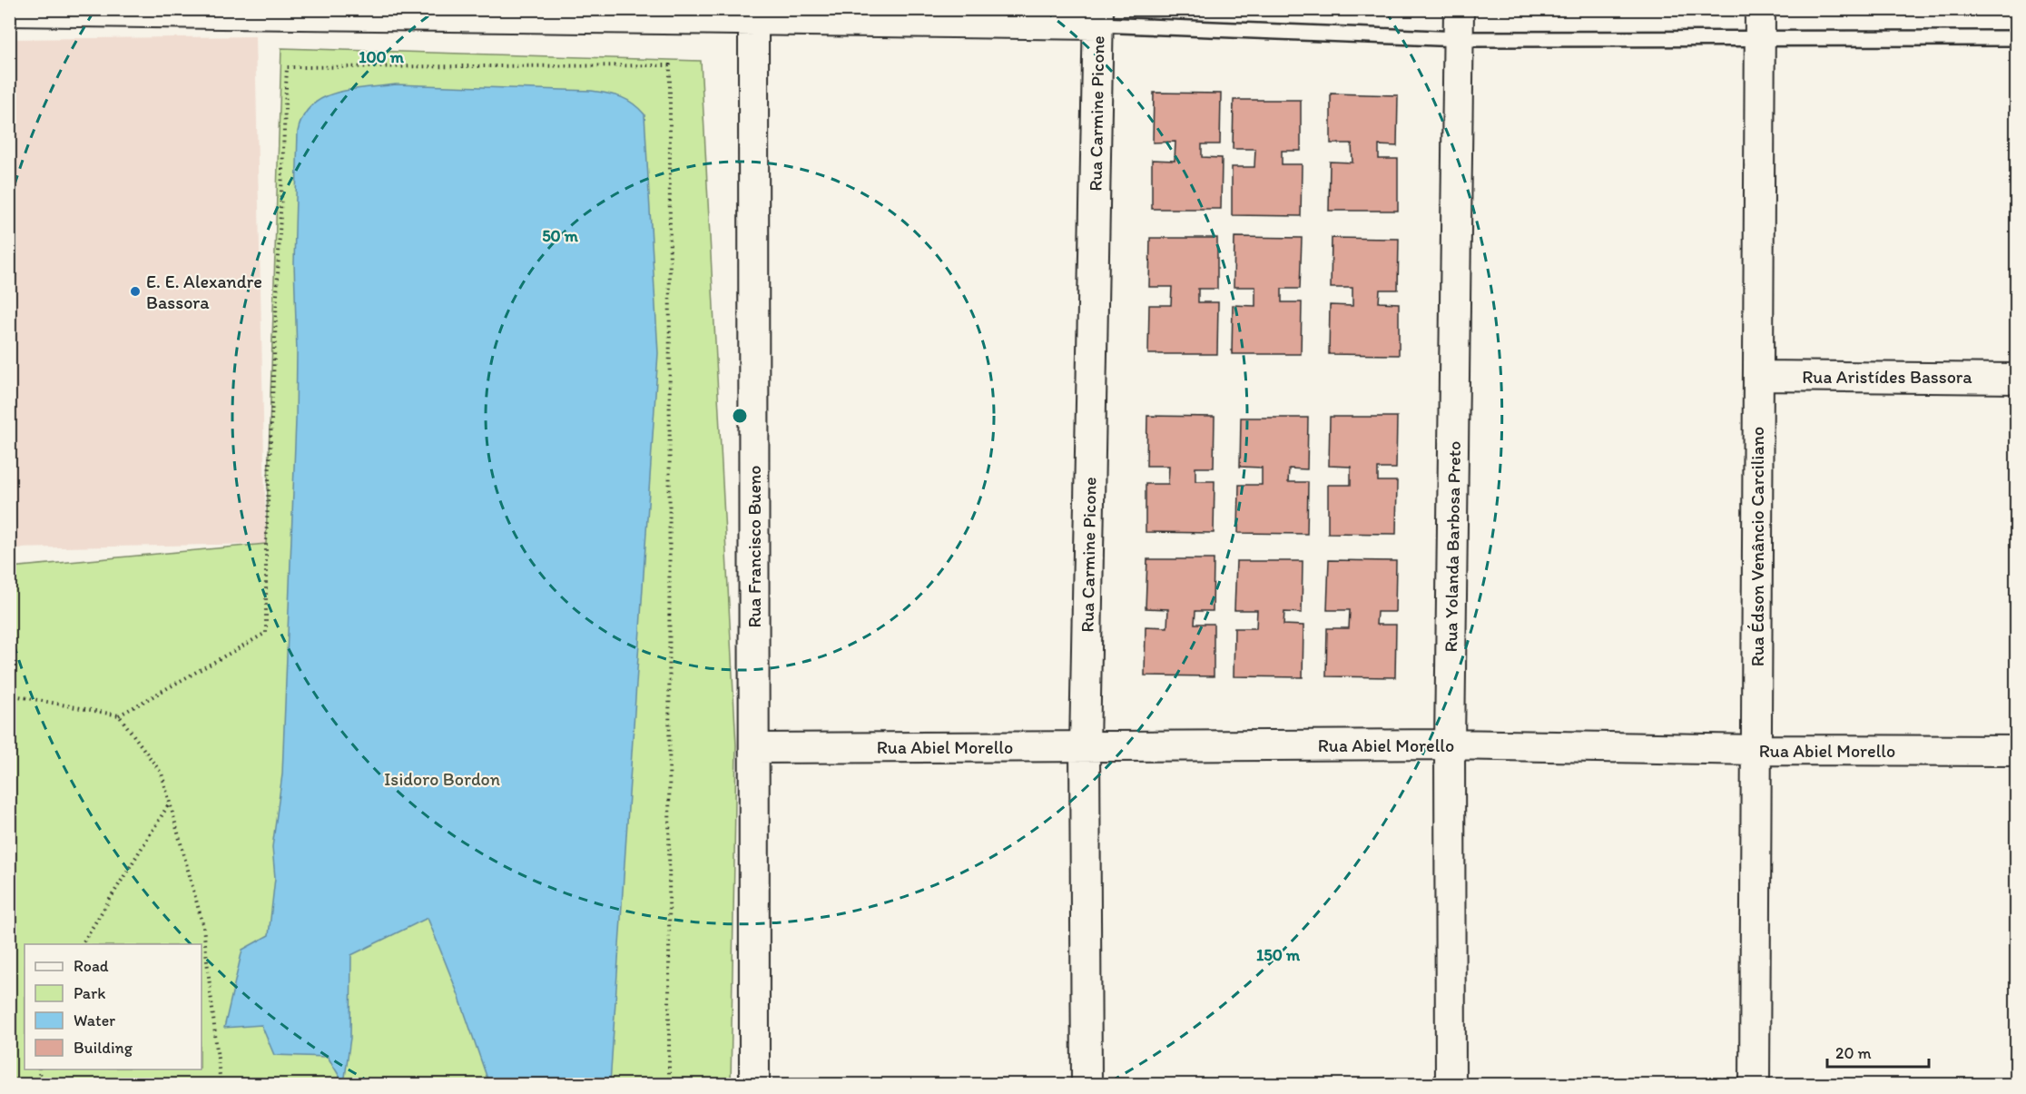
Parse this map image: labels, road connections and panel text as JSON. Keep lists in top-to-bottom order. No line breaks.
{"streets":{"street":["Rua Carmine Picone","Rua Aristídes Bassora","Rua Francisco Bueno","Rua Yolanda Barbosa Preto","Rua Édson Venâncio Carciliano","Rua Abiel Morello"]},"crossings":[["Rua Carmine Picone","Rua Abiel Morello"],["Rua Aristídes Bassora","Rua Édson Venâncio Carciliano"],["Rua Francisco Bueno","Rua Abiel Morello"],["Rua Yolanda Barbosa Preto","Rua Abiel Morello"],["Rua Édson Venâncio Carciliano","Rua Abiel Morello"]],"parks":["Isidoro Bordon"],"places":["E. E. Alexandre Bassora"],"legend":["Road","Park","Water","Building"],"scale_bar":"20 m","rings":["100 m","50 m","150 m"]}
